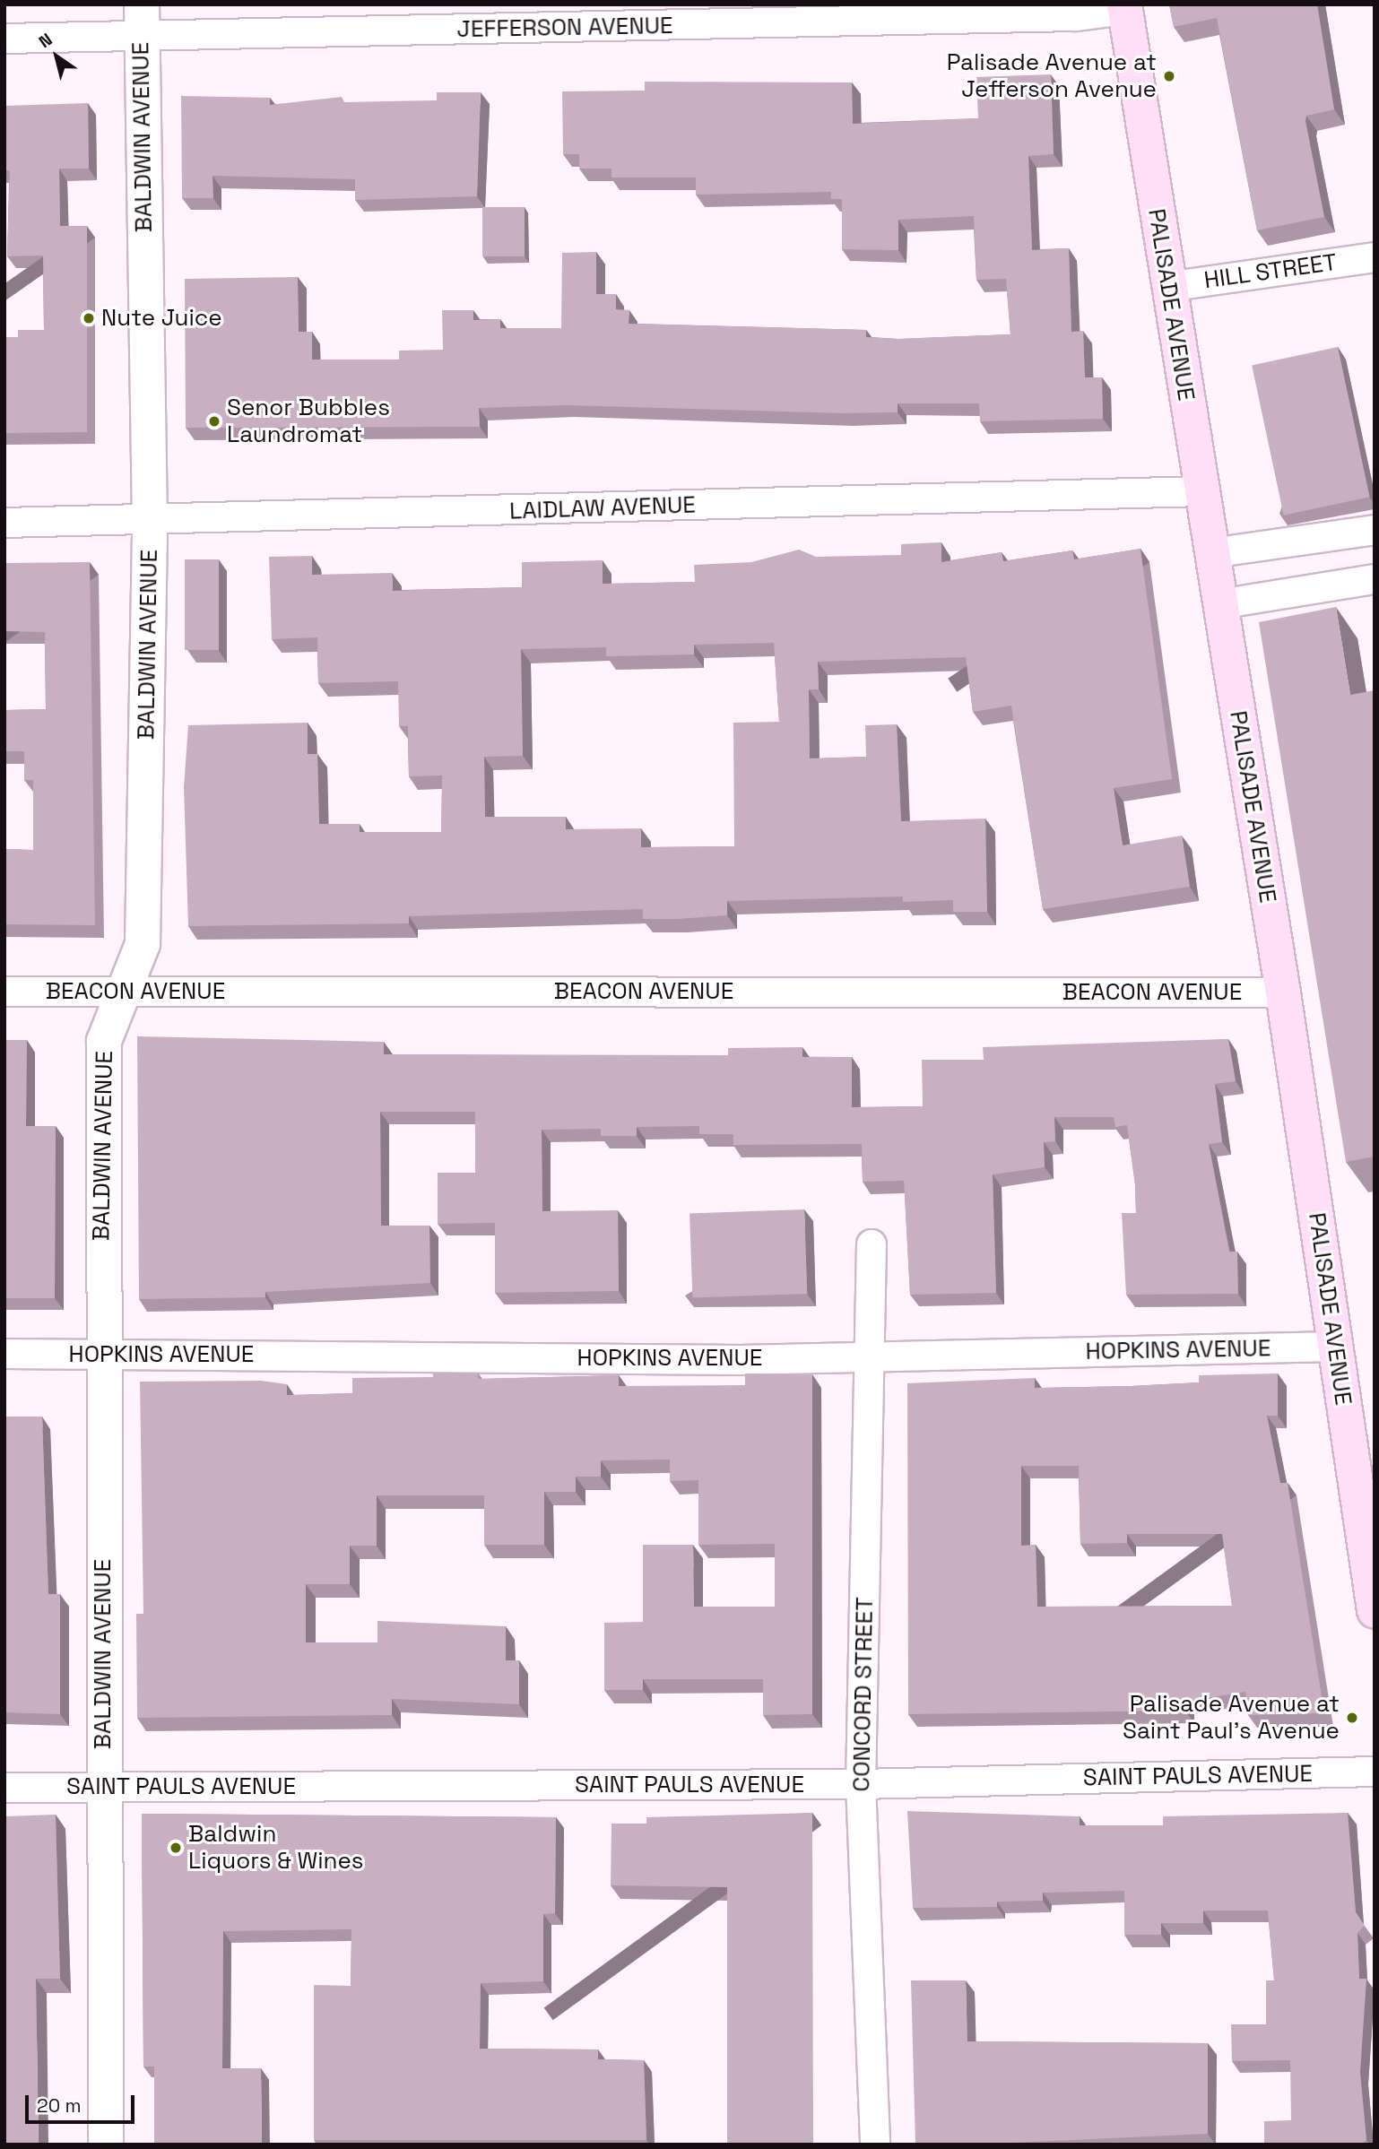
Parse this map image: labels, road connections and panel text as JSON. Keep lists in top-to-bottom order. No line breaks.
{"streets":{"main road":["PALISADE AVENUE"],"street":["JEFFERSON AVENUE","BALDWIN AVENUE","HILL STREET","LAIDLAW AVENUE","BEACON AVENUE","HOPKINS AVENUE","CONCORD STREET","SAINT PAULS AVENUE"]},"crossings":[["JEFFERSON AVENUE","BALDWIN AVENUE"],["JEFFERSON AVENUE","PALISADE AVENUE"],["BALDWIN AVENUE","LAIDLAW AVENUE"],["BALDWIN AVENUE","BEACON AVENUE"],["BALDWIN AVENUE","HOPKINS AVENUE"],["BALDWIN AVENUE","SAINT PAULS AVENUE"],["HILL STREET","PALISADE AVENUE"],["PALISADE AVENUE","LAIDLAW AVENUE"],["PALISADE AVENUE","BEACON AVENUE"],["PALISADE AVENUE","HOPKINS AVENUE"],["HOPKINS AVENUE","CONCORD STREET"],["CONCORD STREET","SAINT PAULS AVENUE"]],"places":["Palisade Avenue at Jefferson Avenue","Nute Juice","Senor Bubbles Laundromat","Palisade Avenue at Saint Paul's Avenue","Baldwin Liquors & Wines"],"scale_bar":"20 m","north":"top left"}
